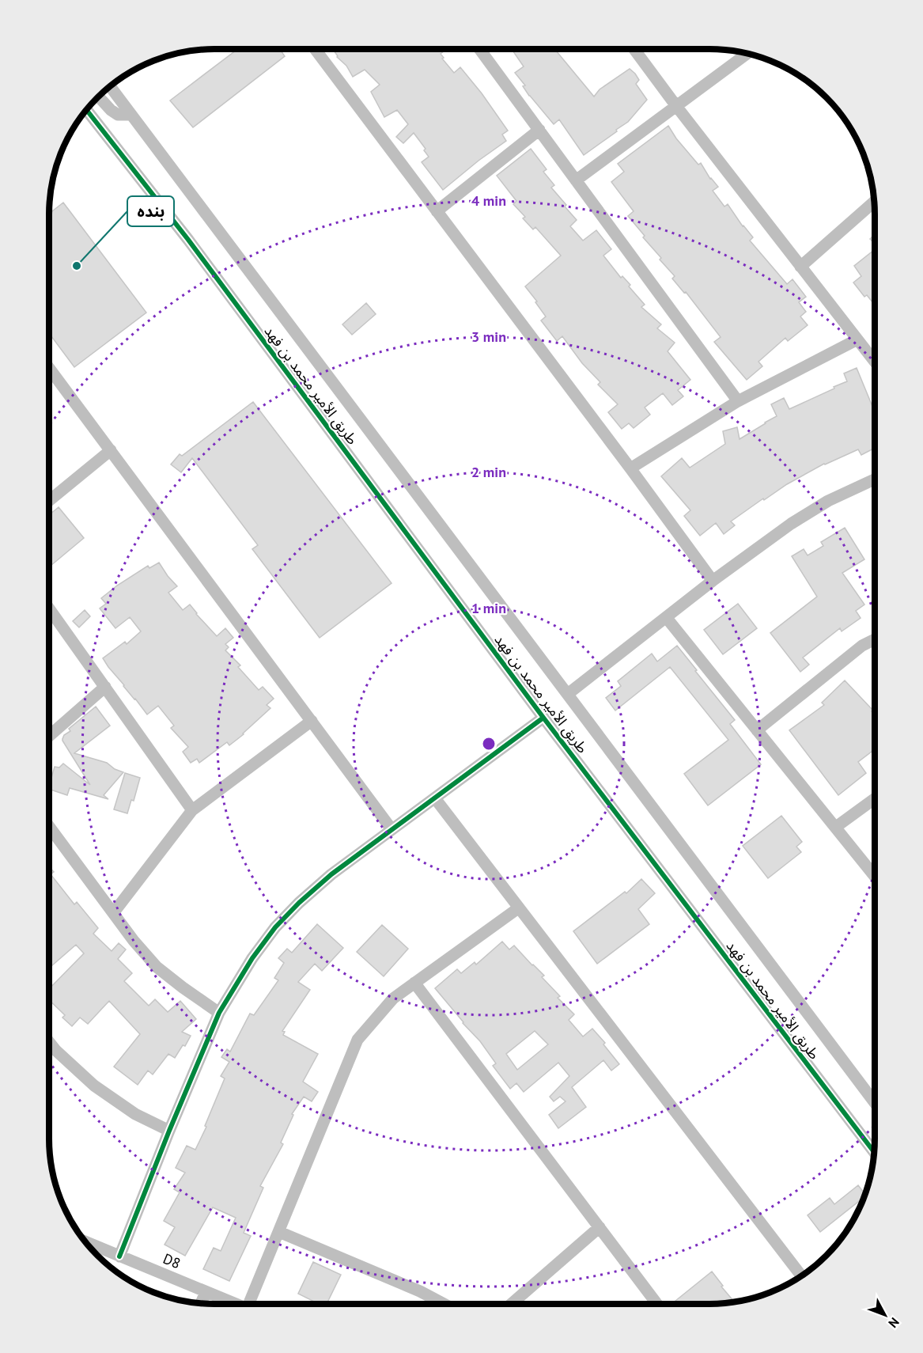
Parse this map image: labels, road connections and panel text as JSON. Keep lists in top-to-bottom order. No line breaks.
{"streets":{"street":["طريق الأمير محمد بن فهد","D8"]},"places":["بنده"],"north":"bottom right","rings":["4 min","3 min","2 min","1 min"]}
